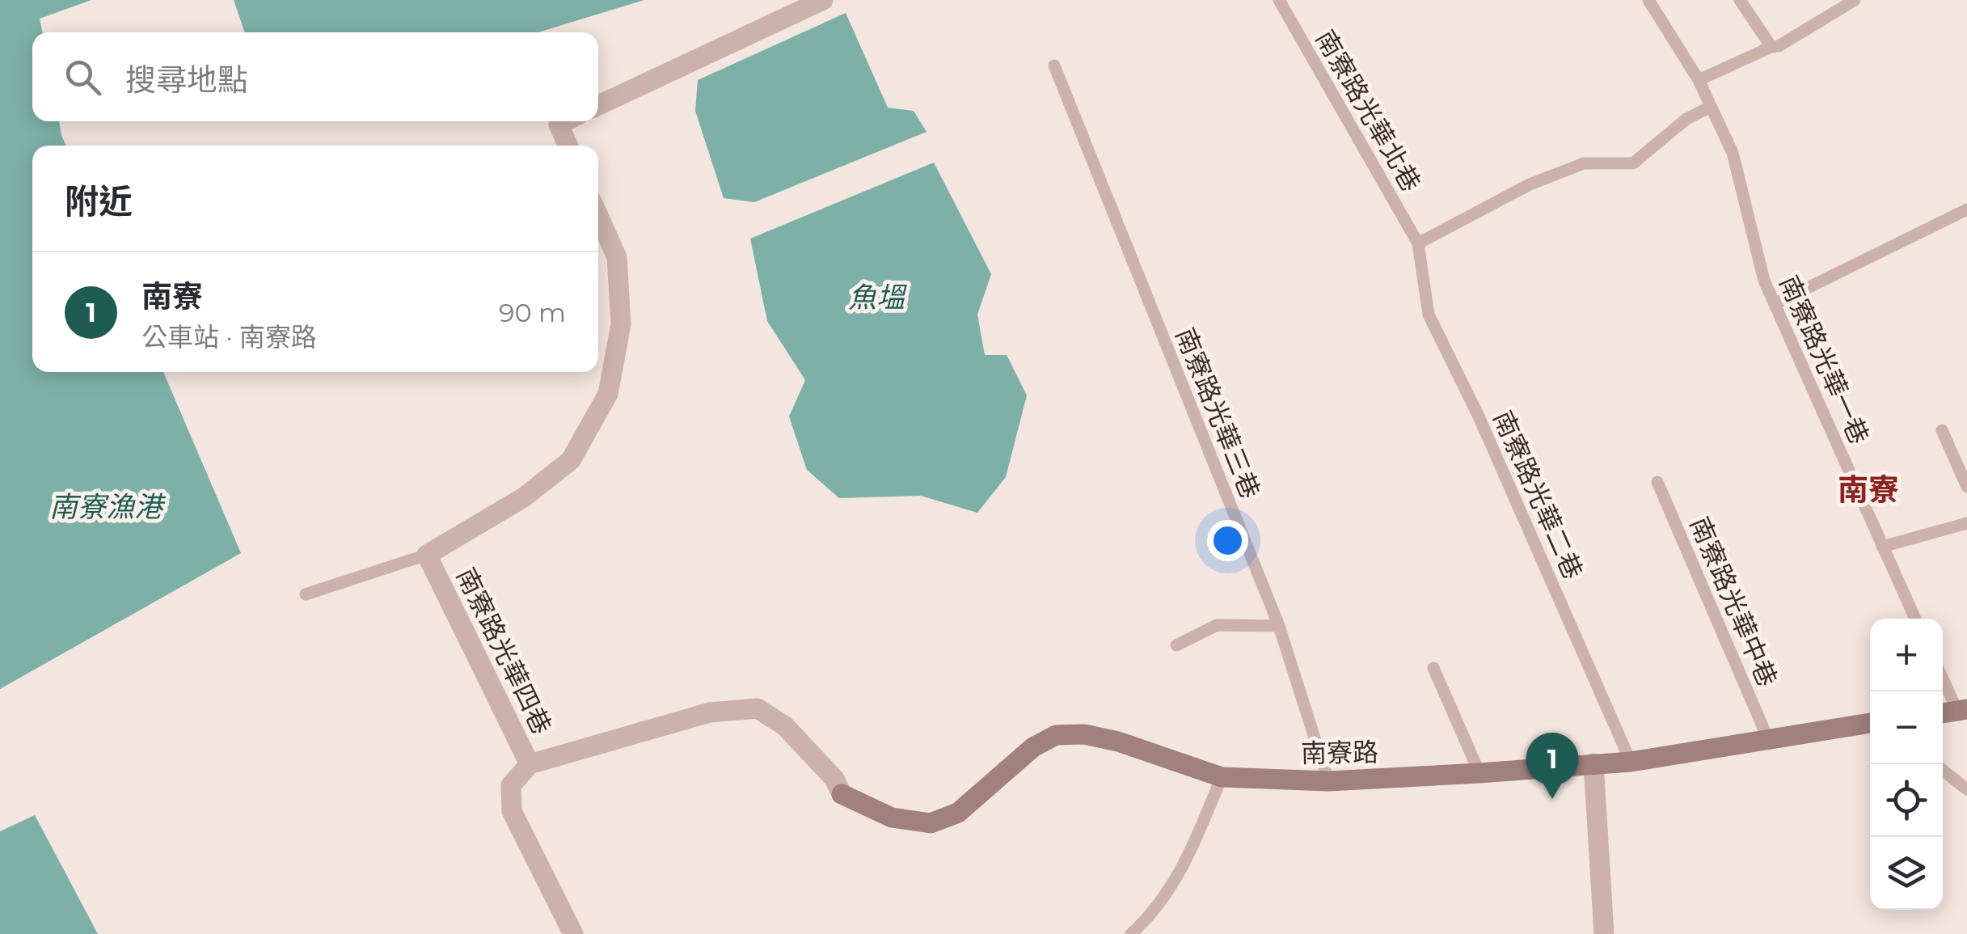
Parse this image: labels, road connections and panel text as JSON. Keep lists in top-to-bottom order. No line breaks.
{"streets":{"street":["南寮路光華四巷","南寮路"],"lane":["南寮路光華北巷","南寮路光華一巷","南寮路光華三巷","南寮路光華二巷","南寮路光華中巷"]},"crossings":[["南寮路光華北巷","南寮路光華二巷"],["南寮路光華三巷","南寮路"],["南寮路光華二巷","南寮路"],["南寮路光華中巷","南寮路"],["南寮路光華四巷","南寮路"]],"districts":["南寮"],"water":["魚塭","南寮漁港"],"page":{"search":"搜尋地點","heading":"附近","list":[{"mark":"1","name":"南寮","note":"公車站 · 南寮路","value":"90 m"}],"map_buttons":["+","−"],"pins":"1"}}
